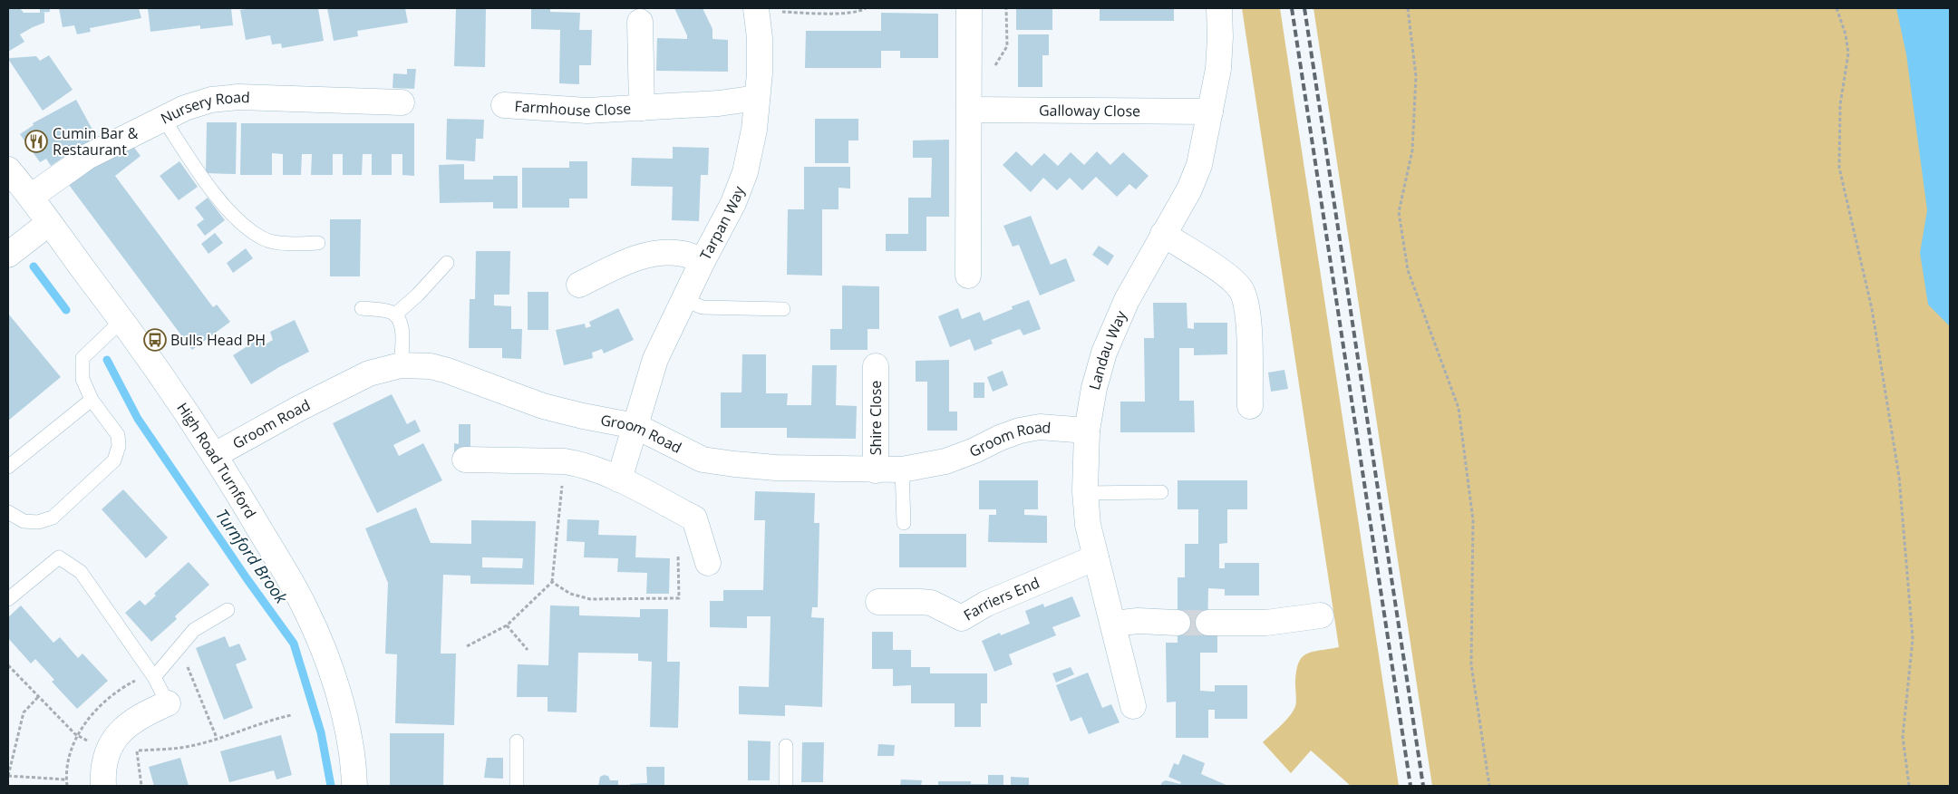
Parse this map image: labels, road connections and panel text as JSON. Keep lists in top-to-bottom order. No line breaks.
{"streets":{"street":["Farmhouse Close","Nursery Road","Galloway Close","Tarpan Way","Landau Way","Shire Close","Groom Road","High Road Turnford","Farriers End"]},"crossings":[["Farmhouse Close","Tarpan Way"],["Nursery Road","High Road Turnford"],["Galloway Close","Landau Way"],["Tarpan Way","Groom Road"],["Landau Way","Groom Road"],["Landau Way","Farriers End"],["Shire Close","Groom Road"],["Groom Road","High Road Turnford"]],"water":["Turnford Brook"],"places":{"restaurant":["Cumin Bar & Restaurant"],"bus stop":["Bulls Head PH"]}}
